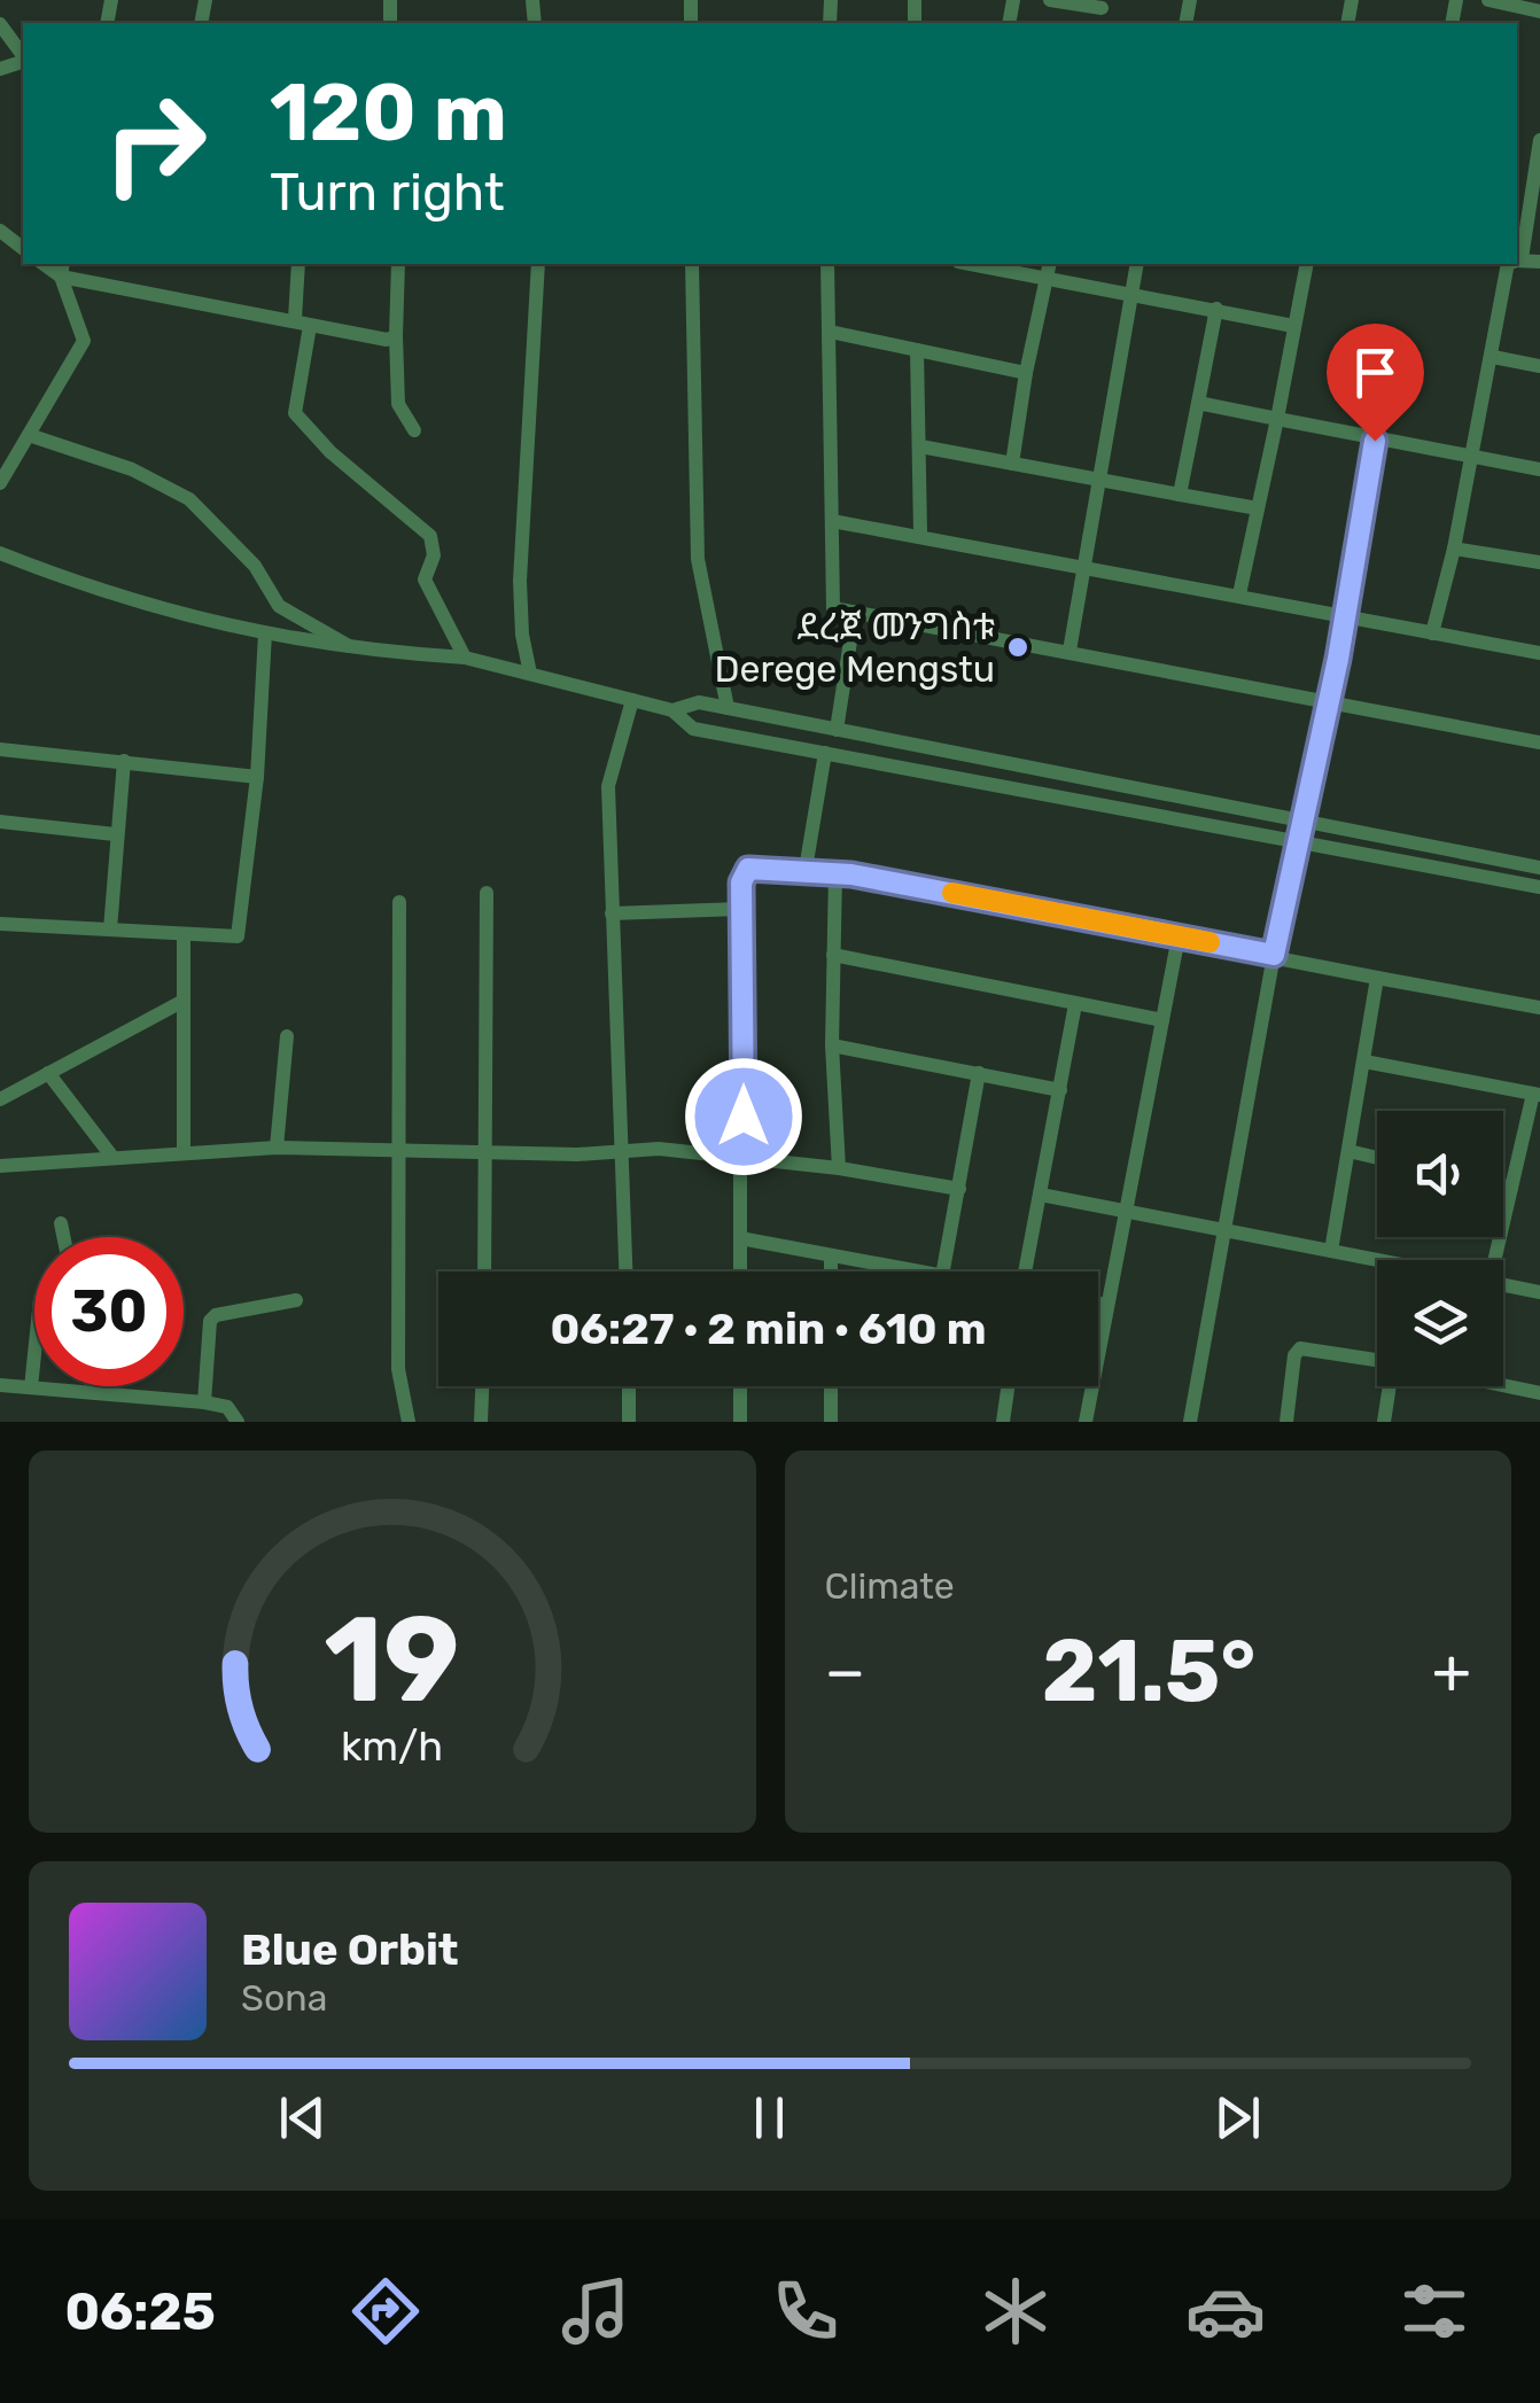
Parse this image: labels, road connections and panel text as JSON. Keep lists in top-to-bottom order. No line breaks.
{"places":["ደረጀ መንግስቱ Derege Mengstu"],"page":{"turn":["120 m","Turn right"],"limit":"30","trip":"06:27 · 2 min · 610 m","tile":"Climate","heat":["−","21.5°","+"],"song":["Blue Orbit","Sona"],"tabs":"06:25","gauge":["19","km/h"]}}
